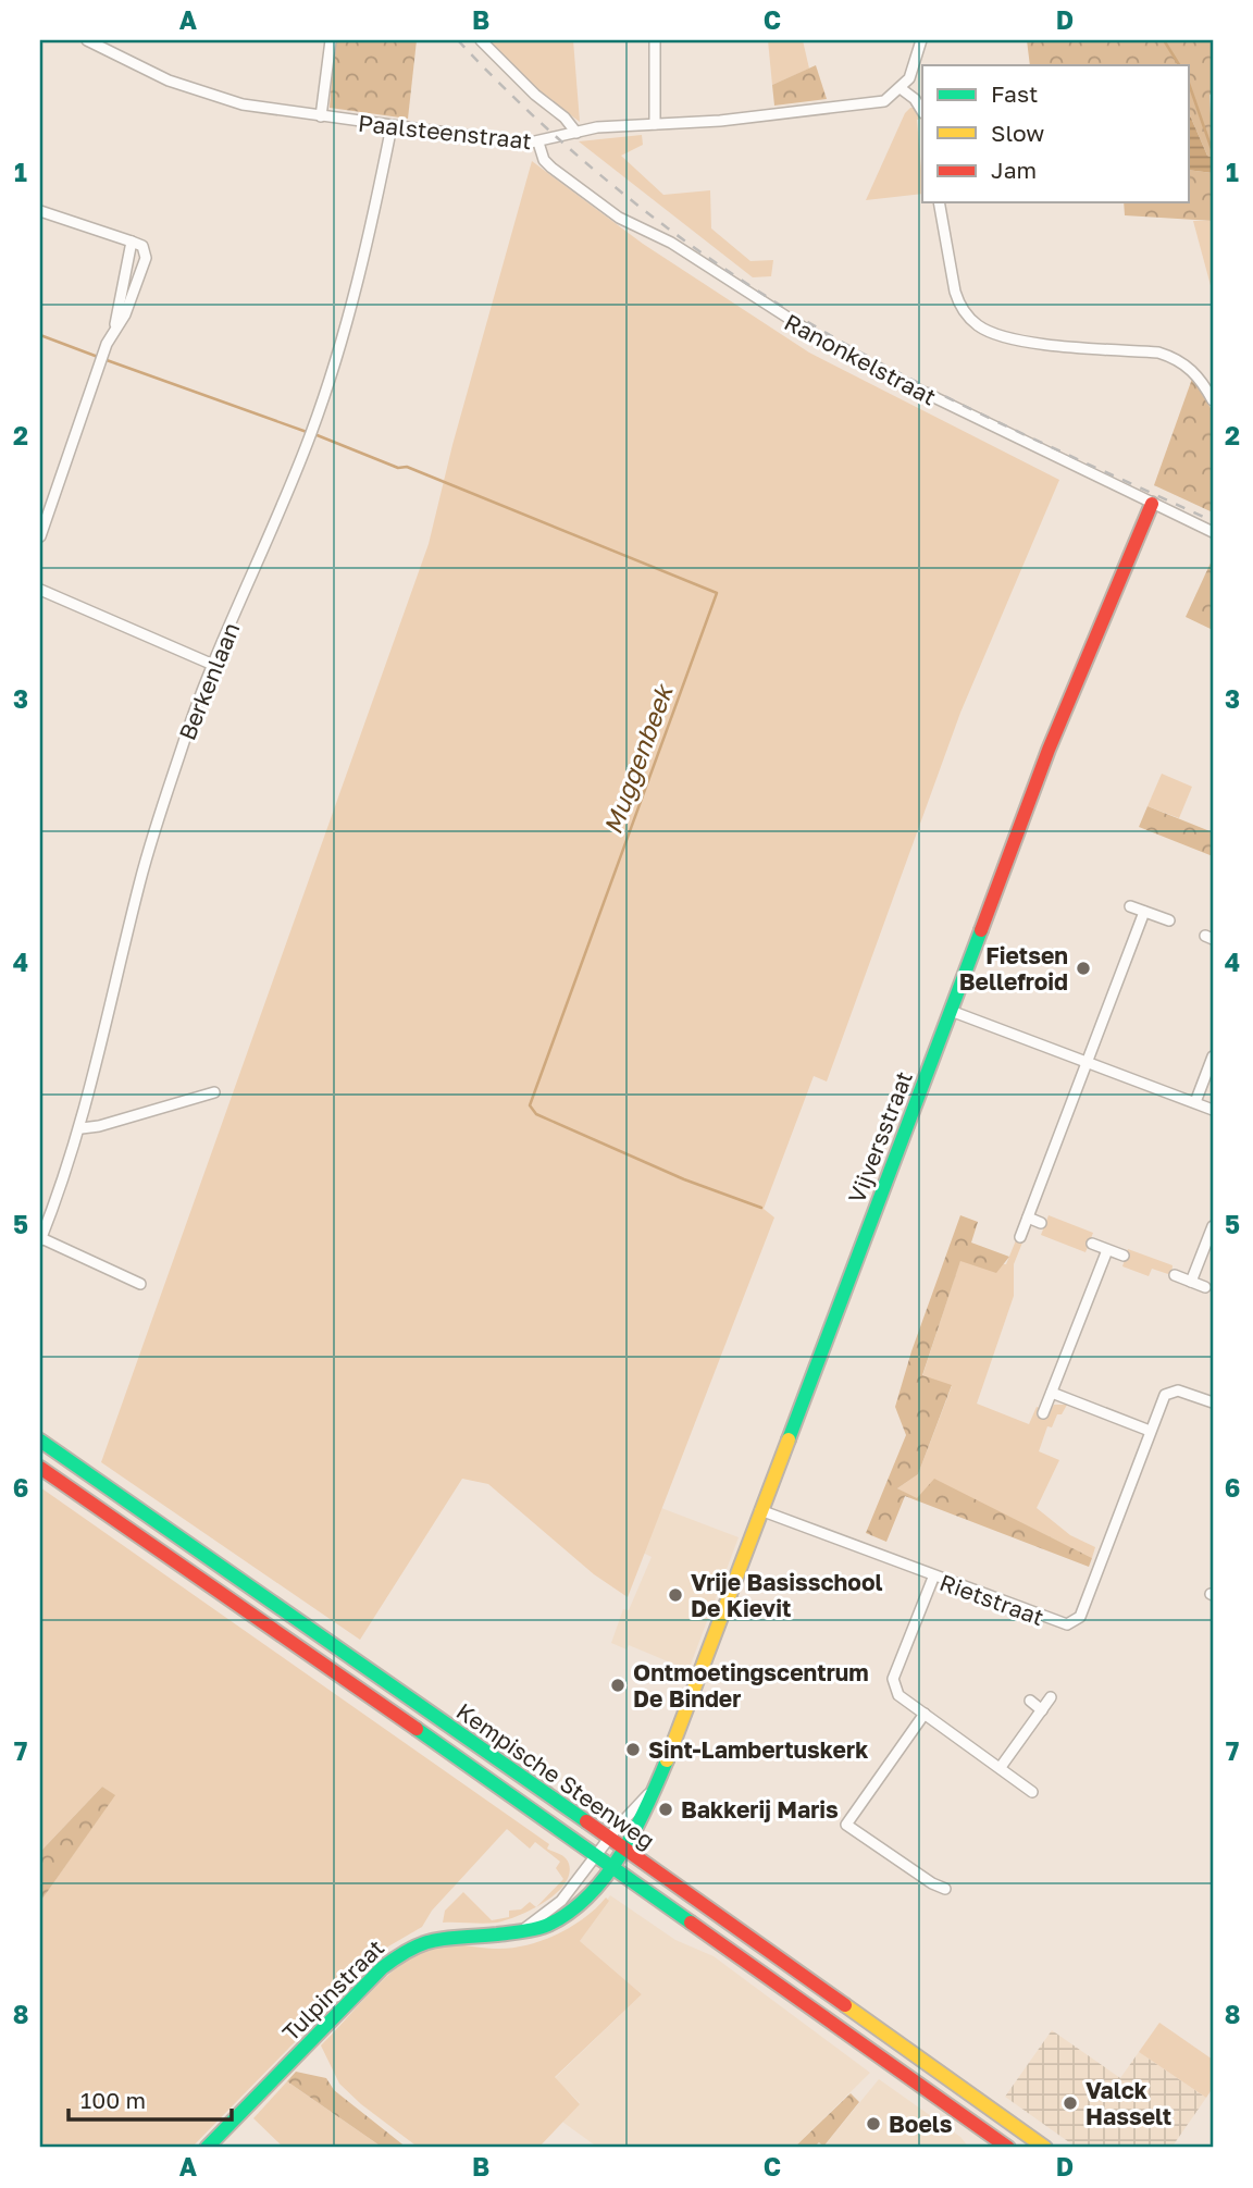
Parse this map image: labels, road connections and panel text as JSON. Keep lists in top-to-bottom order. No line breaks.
{"streets":{"main road":["Vijversstraat","Kempische Steenweg","Tulpinstraat"],"street":["Paalsteenstraat","Ranonkelstraat","Berkenlaan","Rietstraat"]},"crossings":[["Paalsteenstraat","Ranonkelstraat"],["Paalsteenstraat","Berkenlaan"],["Ranonkelstraat","Vijversstraat"],["Vijversstraat","Rietstraat"],["Vijversstraat","Kempische Steenweg"],["Vijversstraat","Tulpinstraat"],["Kempische Steenweg","Tulpinstraat"]],"water":["Muggenbeek"],"places":["Fietsen Bellefroid","Vrije Basisschool De Kievit","Ontmoetingscentrum De Binder","Sint-Lambertuskerk","Bakkerij Maris","Valck Hasselt","Boels"],"legend":["Fast","Slow","Jam"],"scale_bar":"100 m","grid":{"columns":["A","B","C","D"],"rows":["1","2","3","4","5","6","7","8"]}}
